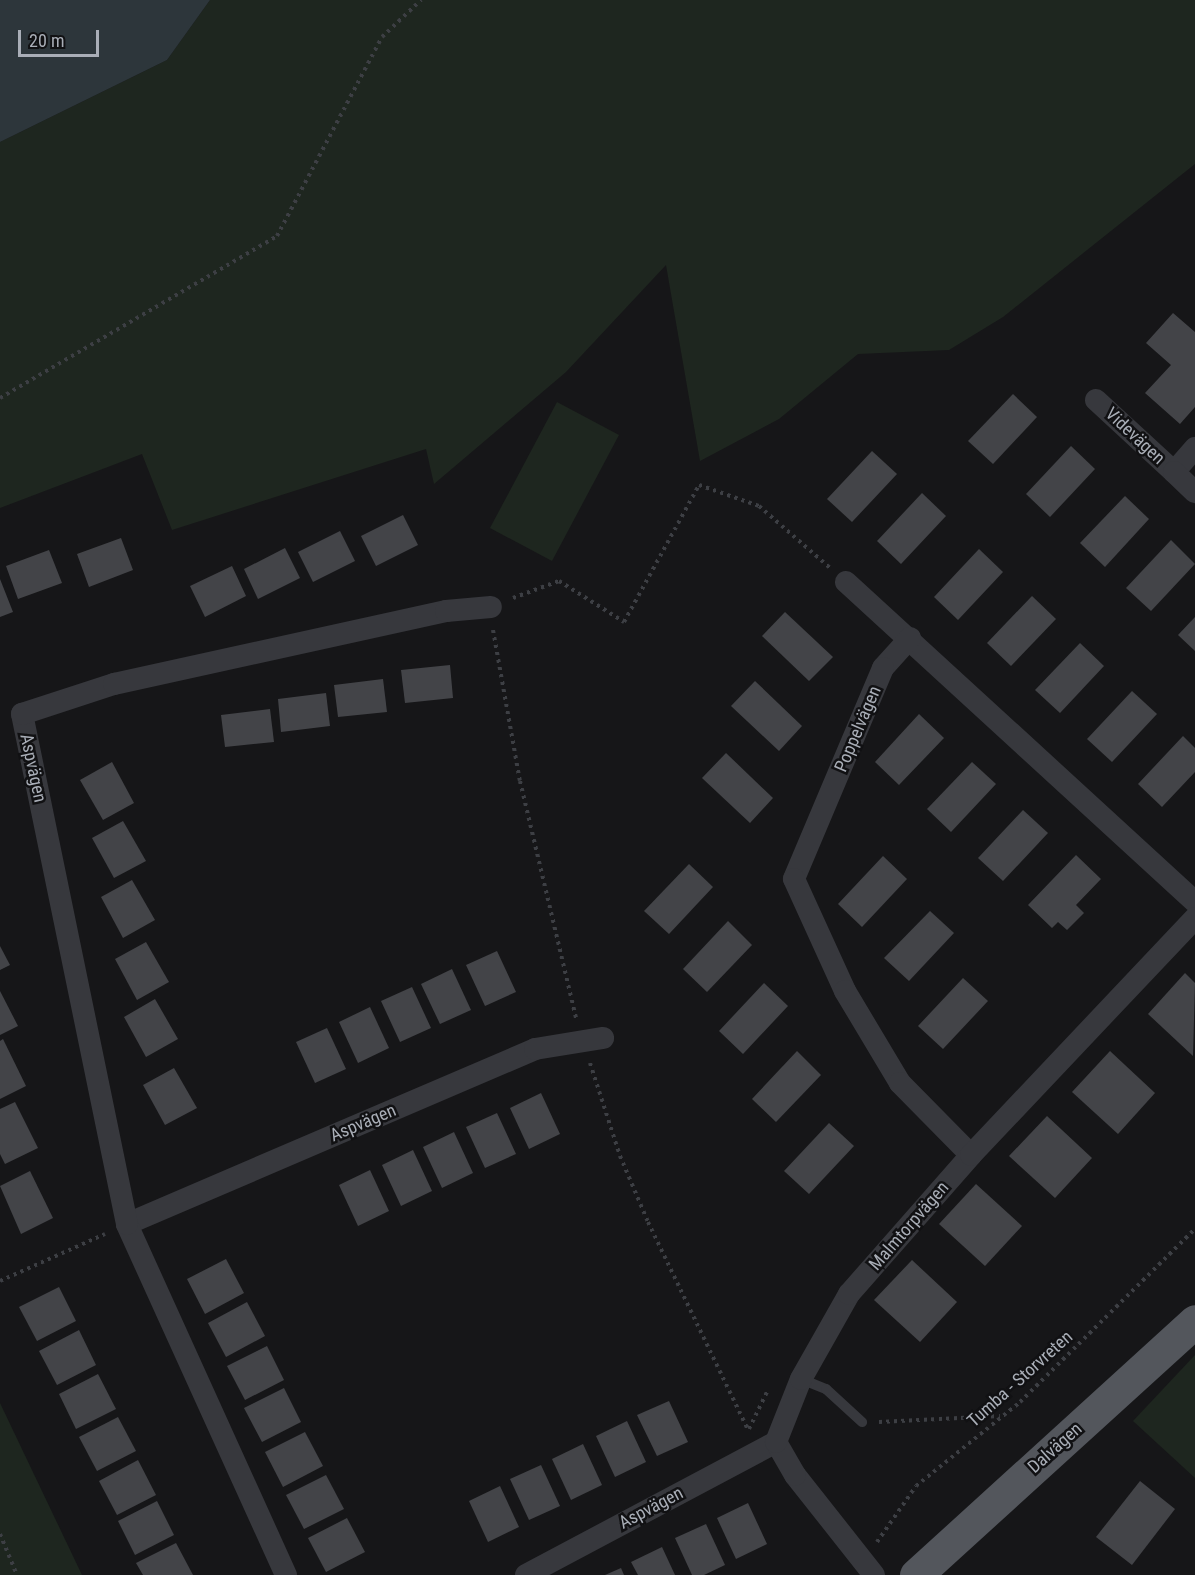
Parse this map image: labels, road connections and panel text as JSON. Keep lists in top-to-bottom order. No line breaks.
{"streets":{"main road":["Dalvägen"],"street":["Videvägen","Poppelvägen","Aspvägen","Malmtorpvägen"],"path":["Tumba - Storvreten"]},"crossings":[["Poppelvägen","Malmtorpvägen"],["Aspvägen","Malmtorpvägen"]],"scale_bar":"20 m"}
